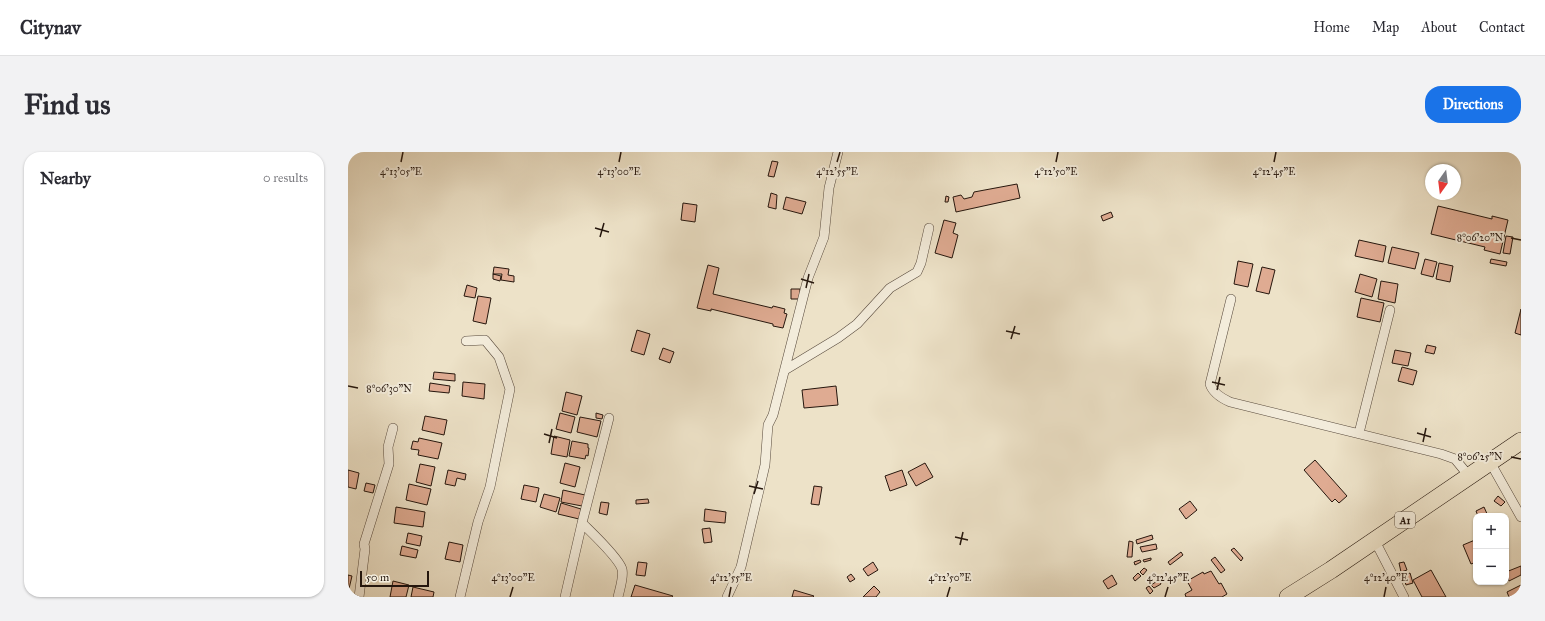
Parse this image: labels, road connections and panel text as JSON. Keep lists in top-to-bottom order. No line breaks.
{"streets":{"highway":["A1"]},"scale_bar":"50 m","north":"bottom","page":{"header":"Citynav","nav":["Home","Map","About","Contact"],"buttons":"Directions","title":"Find us","heading":["Nearby","0 results"],"map_buttons":["+","−"],"scale":"50 m"},"coordinates":["4°12'45\"E","4°13'05\"E","4°13'00\"E","4°12'55\"E","4°12'50\"E","8°06'20\"N","8°06'30\"N","8°06'25\"N","4°12'40\"E"]}
